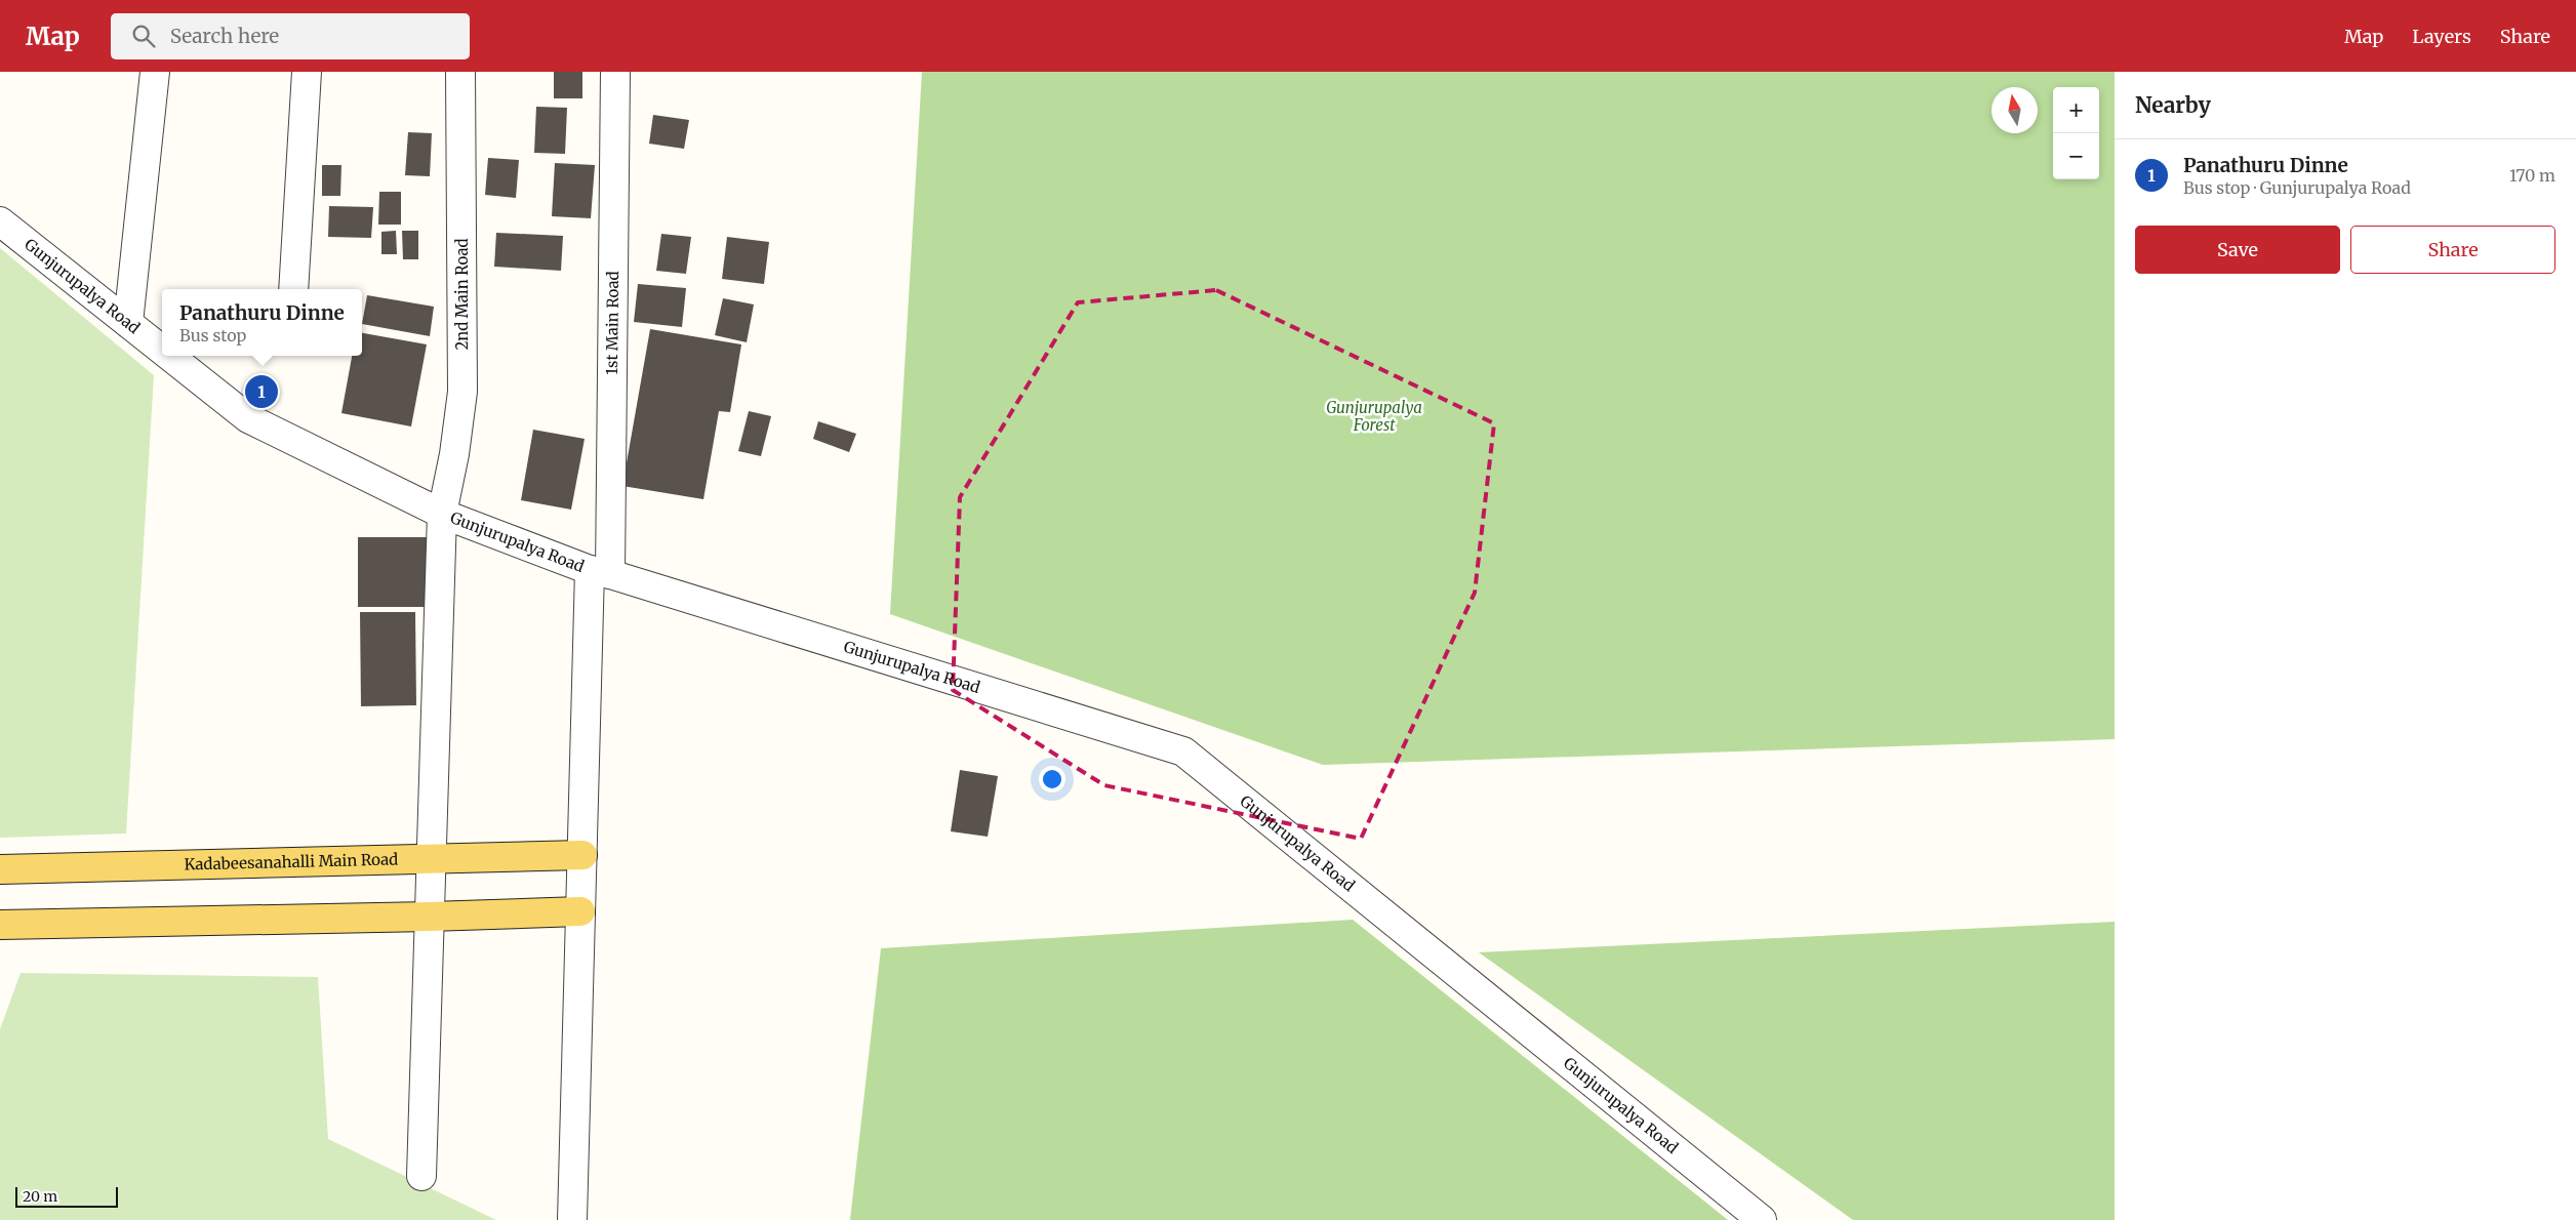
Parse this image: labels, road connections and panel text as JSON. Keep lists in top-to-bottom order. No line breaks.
{"streets":{"main road":["Kadabeesanahalli Main Road"],"street":["Gunjurupalya Road","2nd Main Road","1st Main Road"]},"crossings":[["Gunjurupalya Road","2nd Main Road"],["Gunjurupalya Road","1st Main Road"],["2nd Main Road","Kadabeesanahalli Main Road"],["1st Main Road","Kadabeesanahalli Main Road"]],"parks":["Gunjurupalya Forest"],"scale_bar":"20 m","north":"top","page":{"header":"Map","search":"Search here","nav":["Map","Layers","Share"],"heading":"Nearby","map_buttons":["+","−"],"list":[{"mark":"1","name":"Panathuru Dinne","note":"Bus stop · Gunjurupalya Road","value":"170 m"}],"buttons":["Save","Share"],"popup":["Panathuru Dinne","Bus stop"],"pins":"1","scale":"20 m"}}
